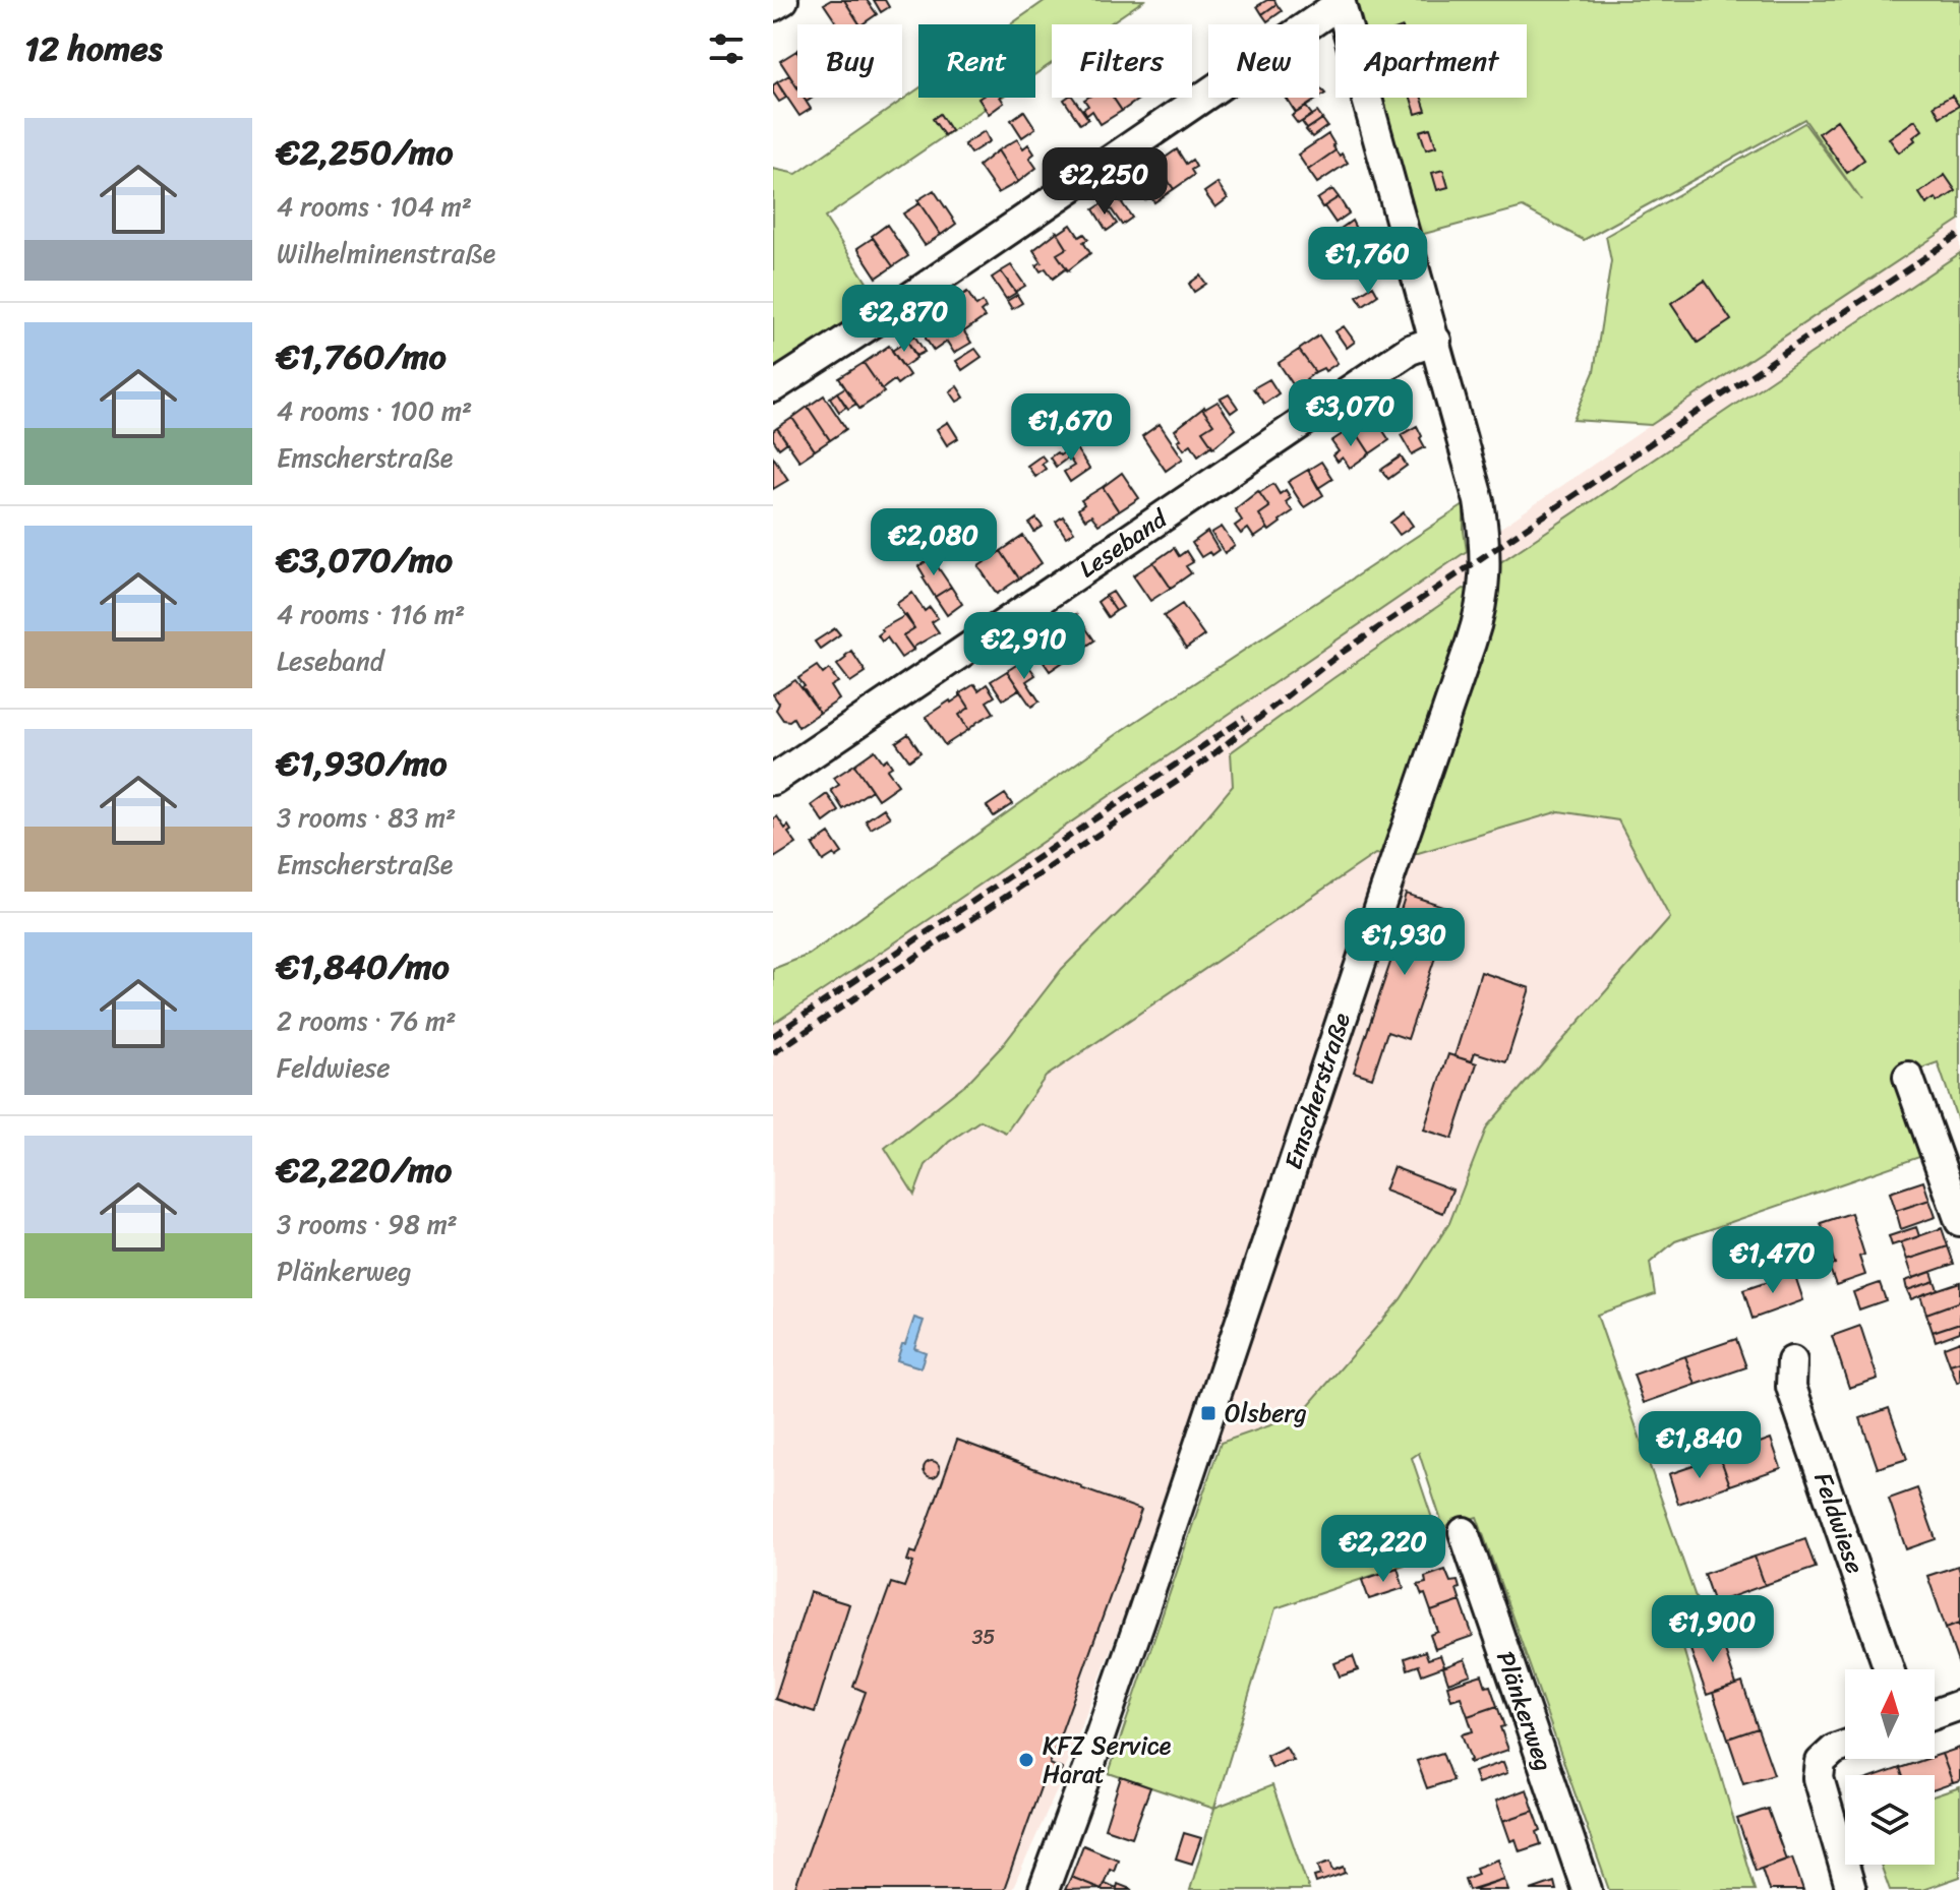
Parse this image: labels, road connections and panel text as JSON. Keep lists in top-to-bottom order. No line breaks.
{"streets":{"street":["Leseband","Emscherstraße","Feldwiese","Plänkerweg"]},"crossings":[["Leseband","Emscherstraße"]],"places":{"transit":["Olsberg"],"other":["KFZ Service Harat"]},"house_numbers":["35"],"north":"top","page":{"heading":"12 homes","chip":["Buy","Rent","Filters","New","Apartment"],"list":[{"name":"€2,250/mo","note":"4 rooms · 104 m² · Wilhelminenstraße"},{"name":"€1,760/mo","note":"4 rooms · 100 m² · Emscherstraße"},{"name":"€3,070/mo","note":"4 rooms · 116 m² · Leseband"},{"name":"€1,930/mo","note":"3 rooms · 83 m² · Emscherstraße"},{"name":"€1,840/mo","note":"2 rooms · 76 m² · Feldwiese"},{"name":"€2,220/mo","note":"3 rooms · 98 m² · Plänkerweg"}],"price":["€2,250","€1,760","€2,870","€3,070","€1,670","€2,080","€2,910","€1,930","€1,470","€1,840","€2,220","€1,900"]}}
